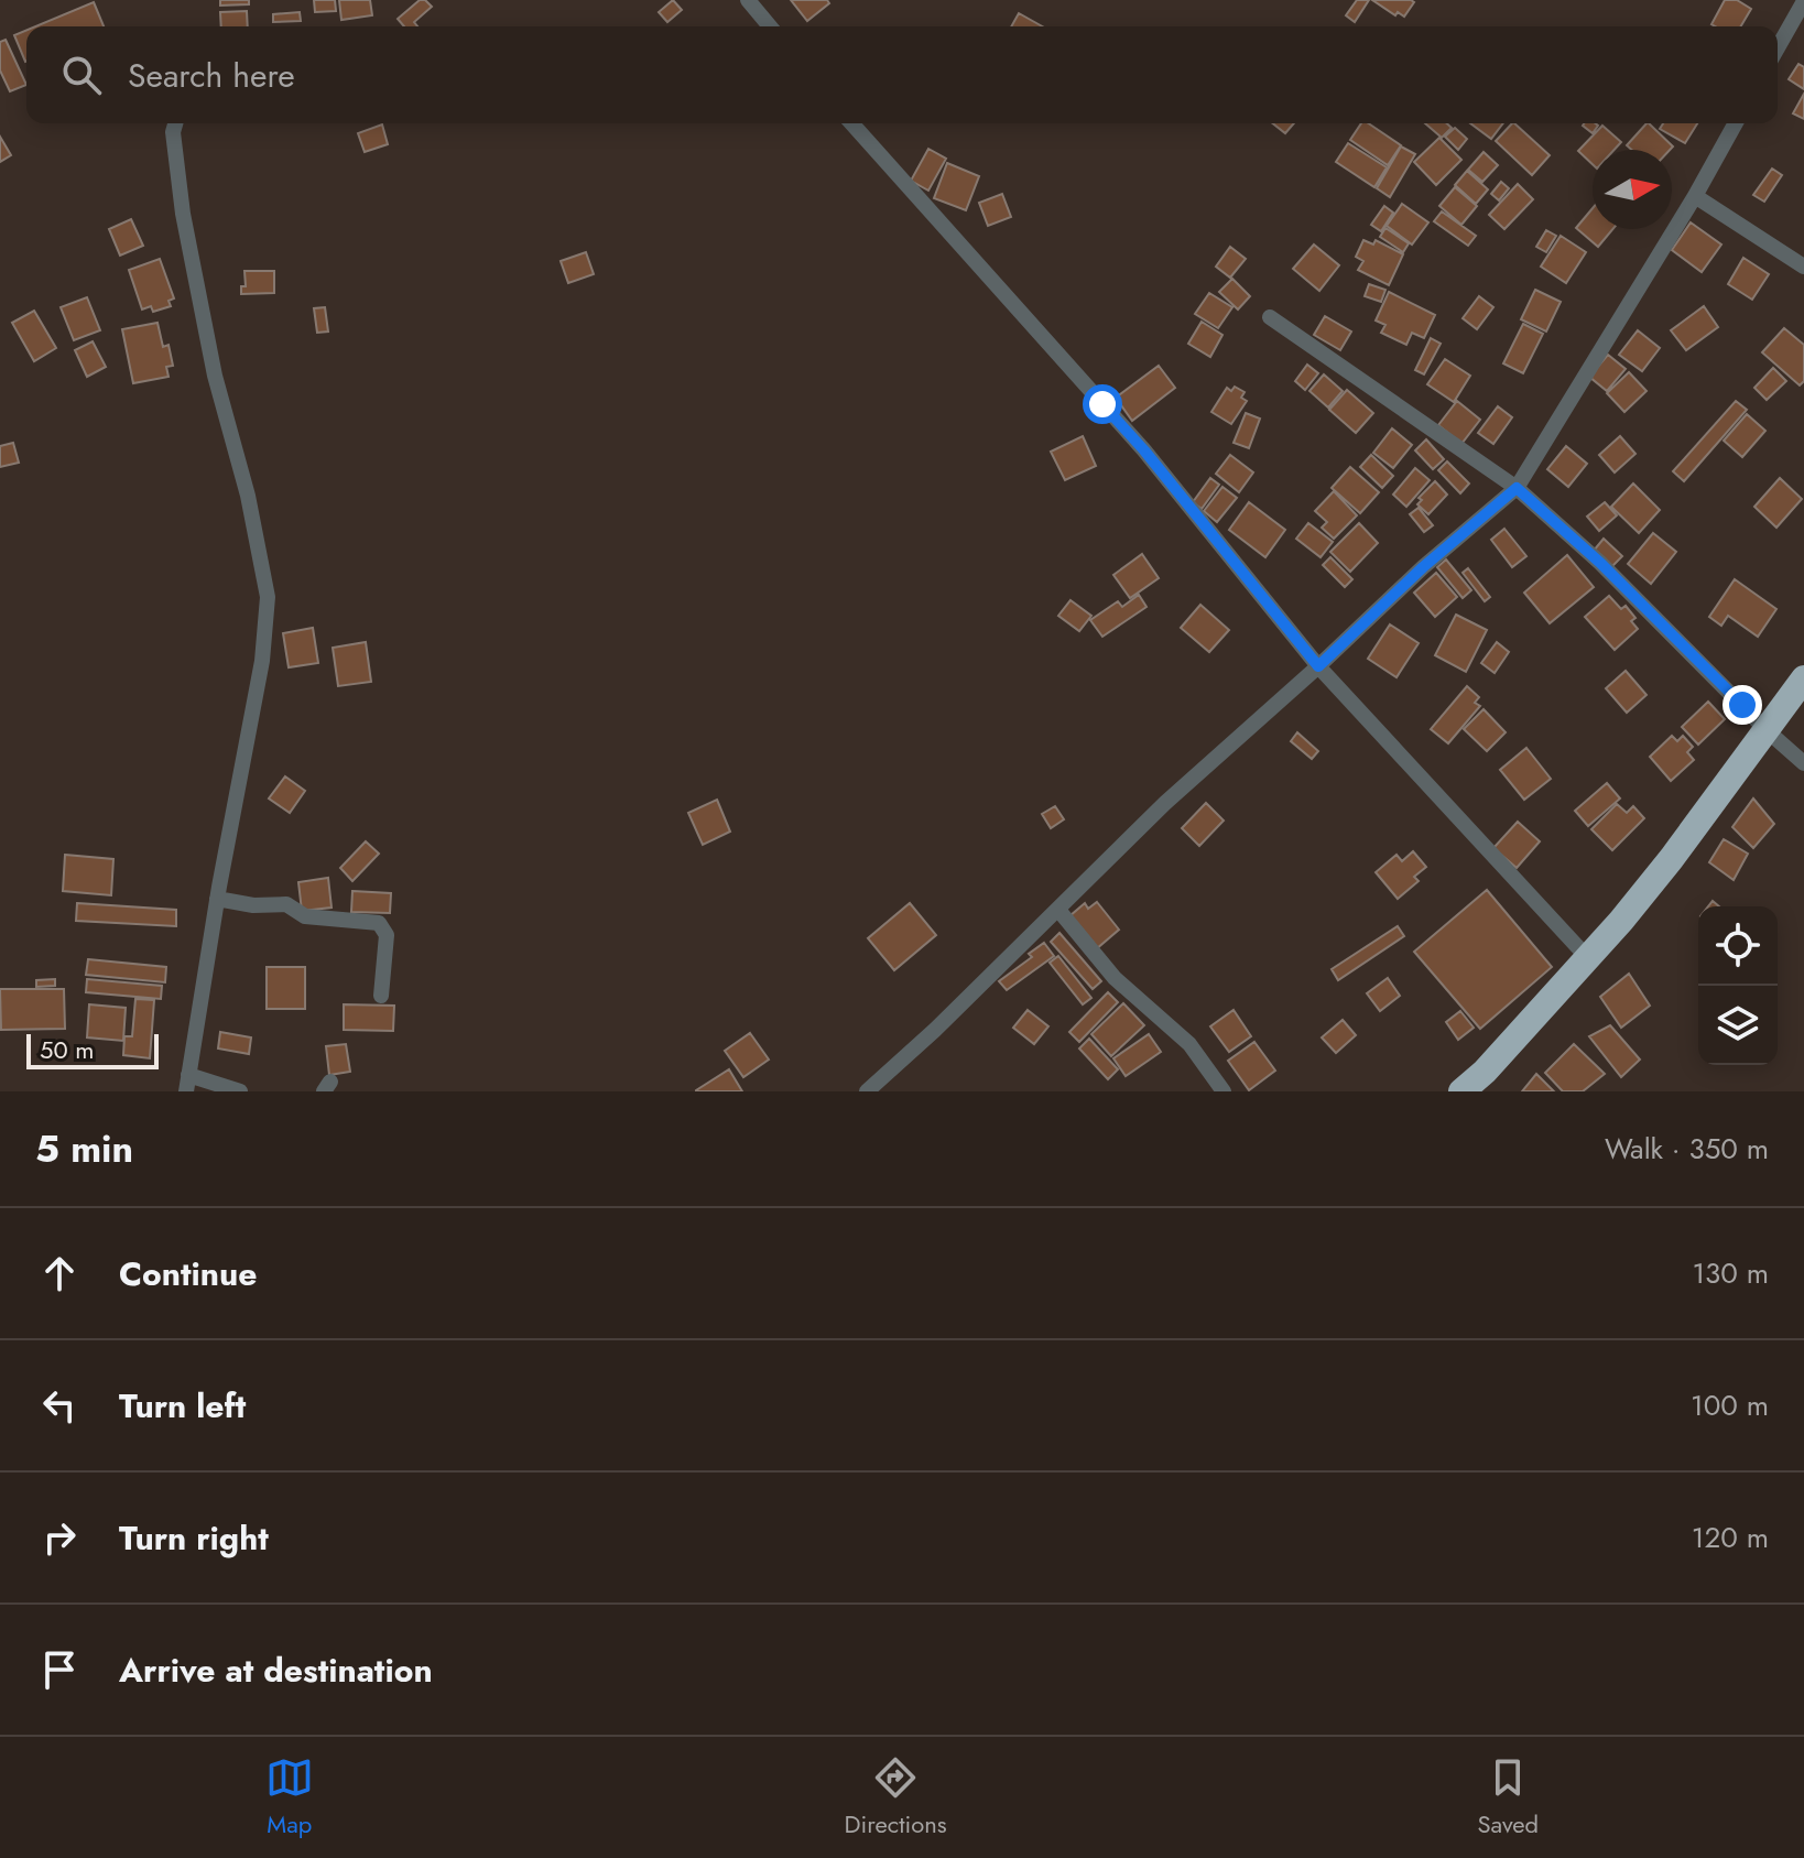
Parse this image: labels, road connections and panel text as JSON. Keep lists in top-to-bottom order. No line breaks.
{"scale_bar":"50 m","north":"right","page":{"search":"Search here","scale":"50 m","heading":["5 min","Walk · 350 m"],"list":[["Continue","130 m"],["Turn left","100 m"],["Turn right","120 m"],"Arrive at destination"],"nav":["Map","Directions","Saved"]}}
